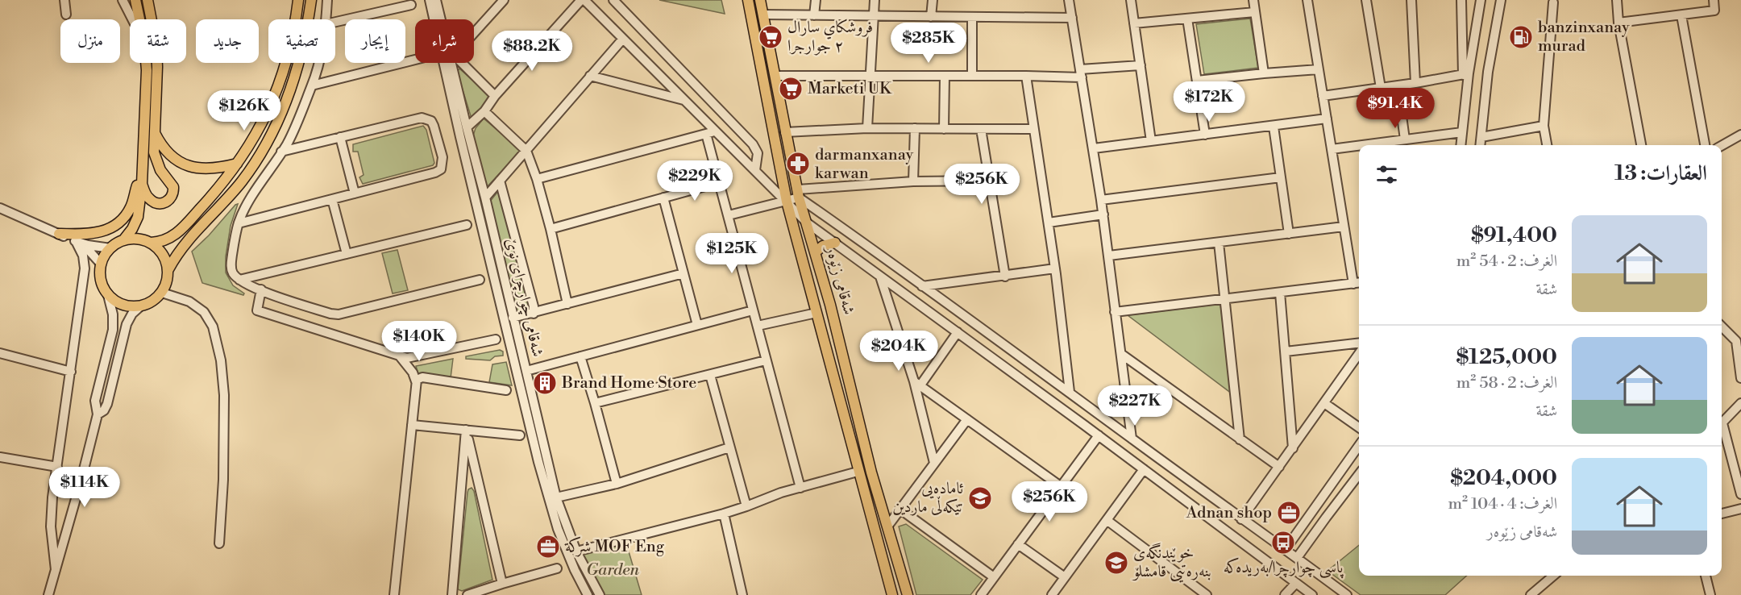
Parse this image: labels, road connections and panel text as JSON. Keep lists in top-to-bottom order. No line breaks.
{"streets":{"main road":["شەقامی زێوەر"],"street":["شەقامی چوارچرای نوێ"]},"parks":["Garden"],"places":{"supermarket":["فروشكاي سارال ٢ جوارجرا","Marketi UK"],"fuel station":["banzinxanay murad"],"pharmacy":["darmanxanay karwan"],"building":["Brand Home Store"],"school or university":["ئامادەیی تێکەڵی ماردین","خوێندنگەی بنەرەتیی قامشلۆ"],"office":["Adnan shop","شركة MOF Eng"],"bus stop":["پاسی چوارچرا/بەریدەکە"]},"page":{"chip":["شراء","إيجار","تصفية","جديد","شقة","منزل"],"price":["$285K","$88.2K","$172K","$91.4K","$126K","$229K","$256K","$125K","$140K","$204K","$227K","$114K","$256K"],"heading":"العقارات: 13","list":[{"name":"$91,400","note":"الغرف: 2 · 54 m² · شقة"},{"name":"$125,000","note":"الغرف: 2 · 58 m² · شقة"},{"name":"$204,000","note":"الغرف: 4 · 104 m² · شەقامی زێوەر"}]}}
